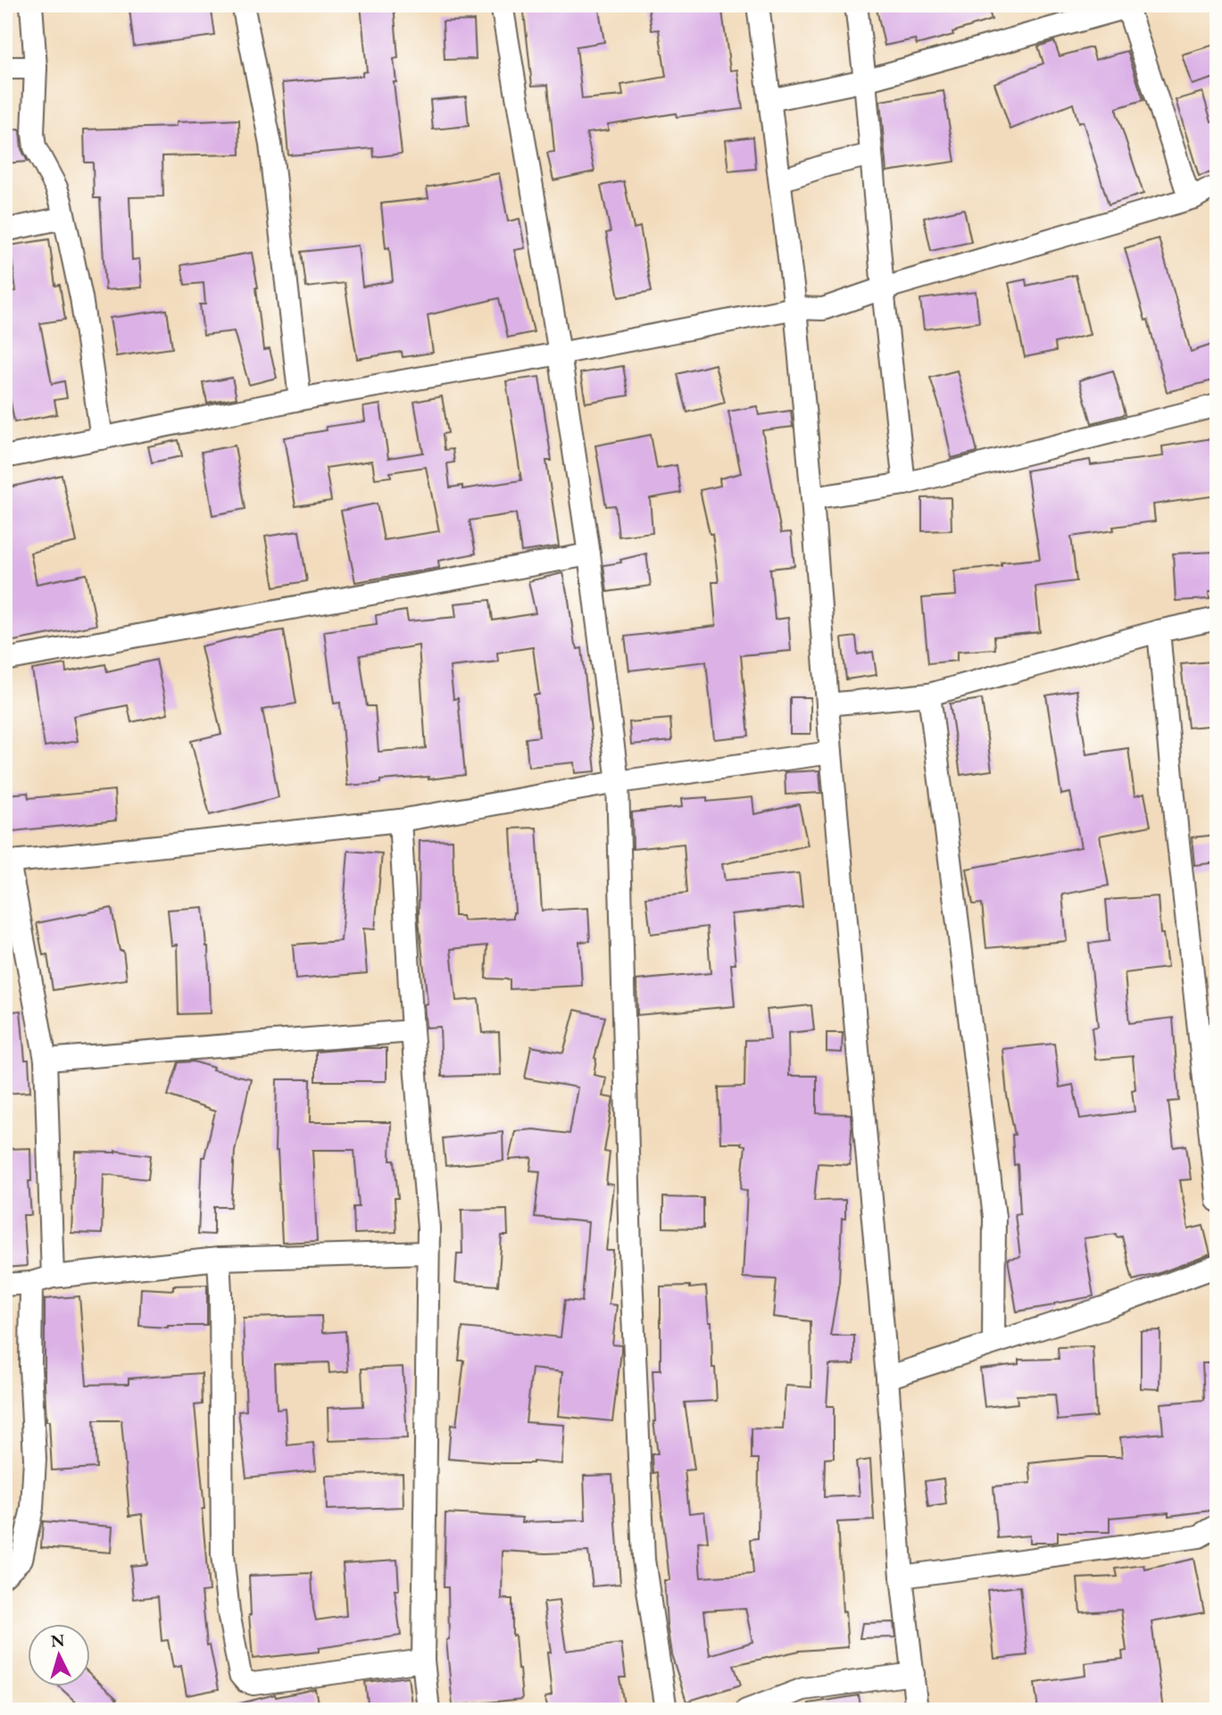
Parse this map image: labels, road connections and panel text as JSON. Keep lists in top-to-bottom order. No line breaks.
{"north":"top"}
